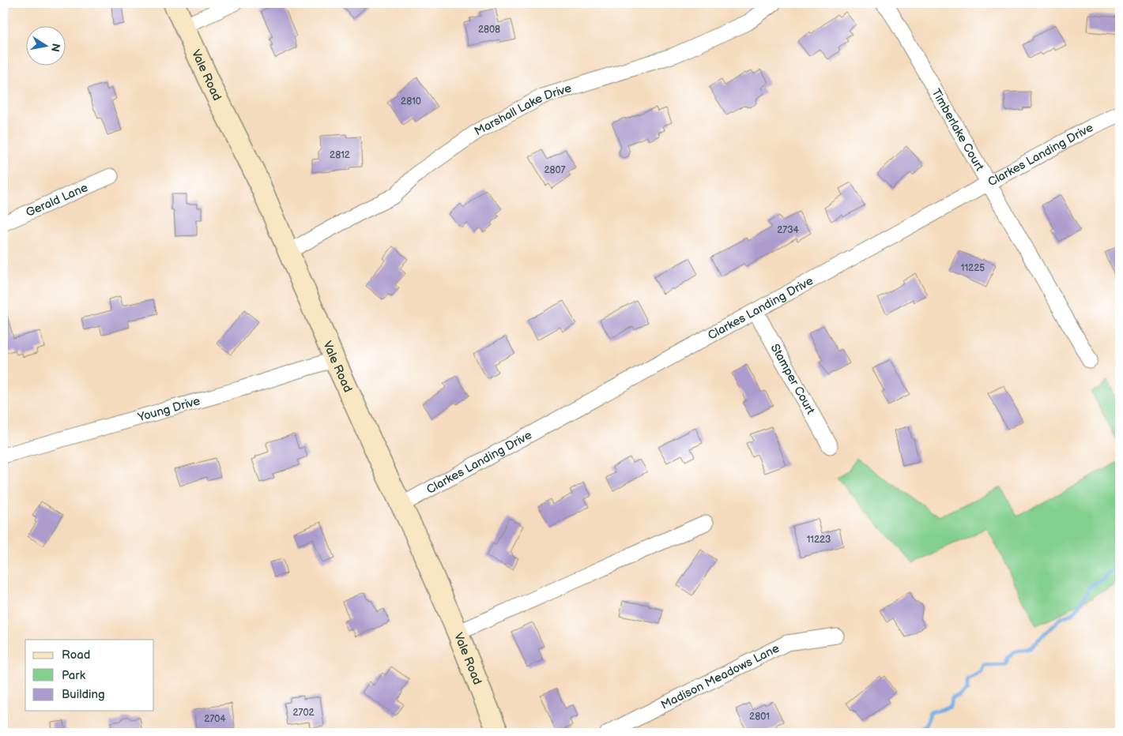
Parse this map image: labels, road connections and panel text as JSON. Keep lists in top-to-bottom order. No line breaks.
{"streets":{"main road":["Vale Road"],"street":["Marshall Lake Drive","Timberlake Court","Clarkes Landing Drive","Gerald Lane","Stamper Court","Young Drive","Madison Meadows Lane"]},"crossings":[["Vale Road","Marshall Lake Drive"],["Vale Road","Clarkes Landing Drive"],["Vale Road","Young Drive"],["Timberlake Court","Clarkes Landing Drive"],["Clarkes Landing Drive","Stamper Court"]],"house_numbers":["2808","2810","2812","2807","2734","11225","11223","2702","2801","2704"],"legend":["Road","Park","Building"],"north":"right"}
